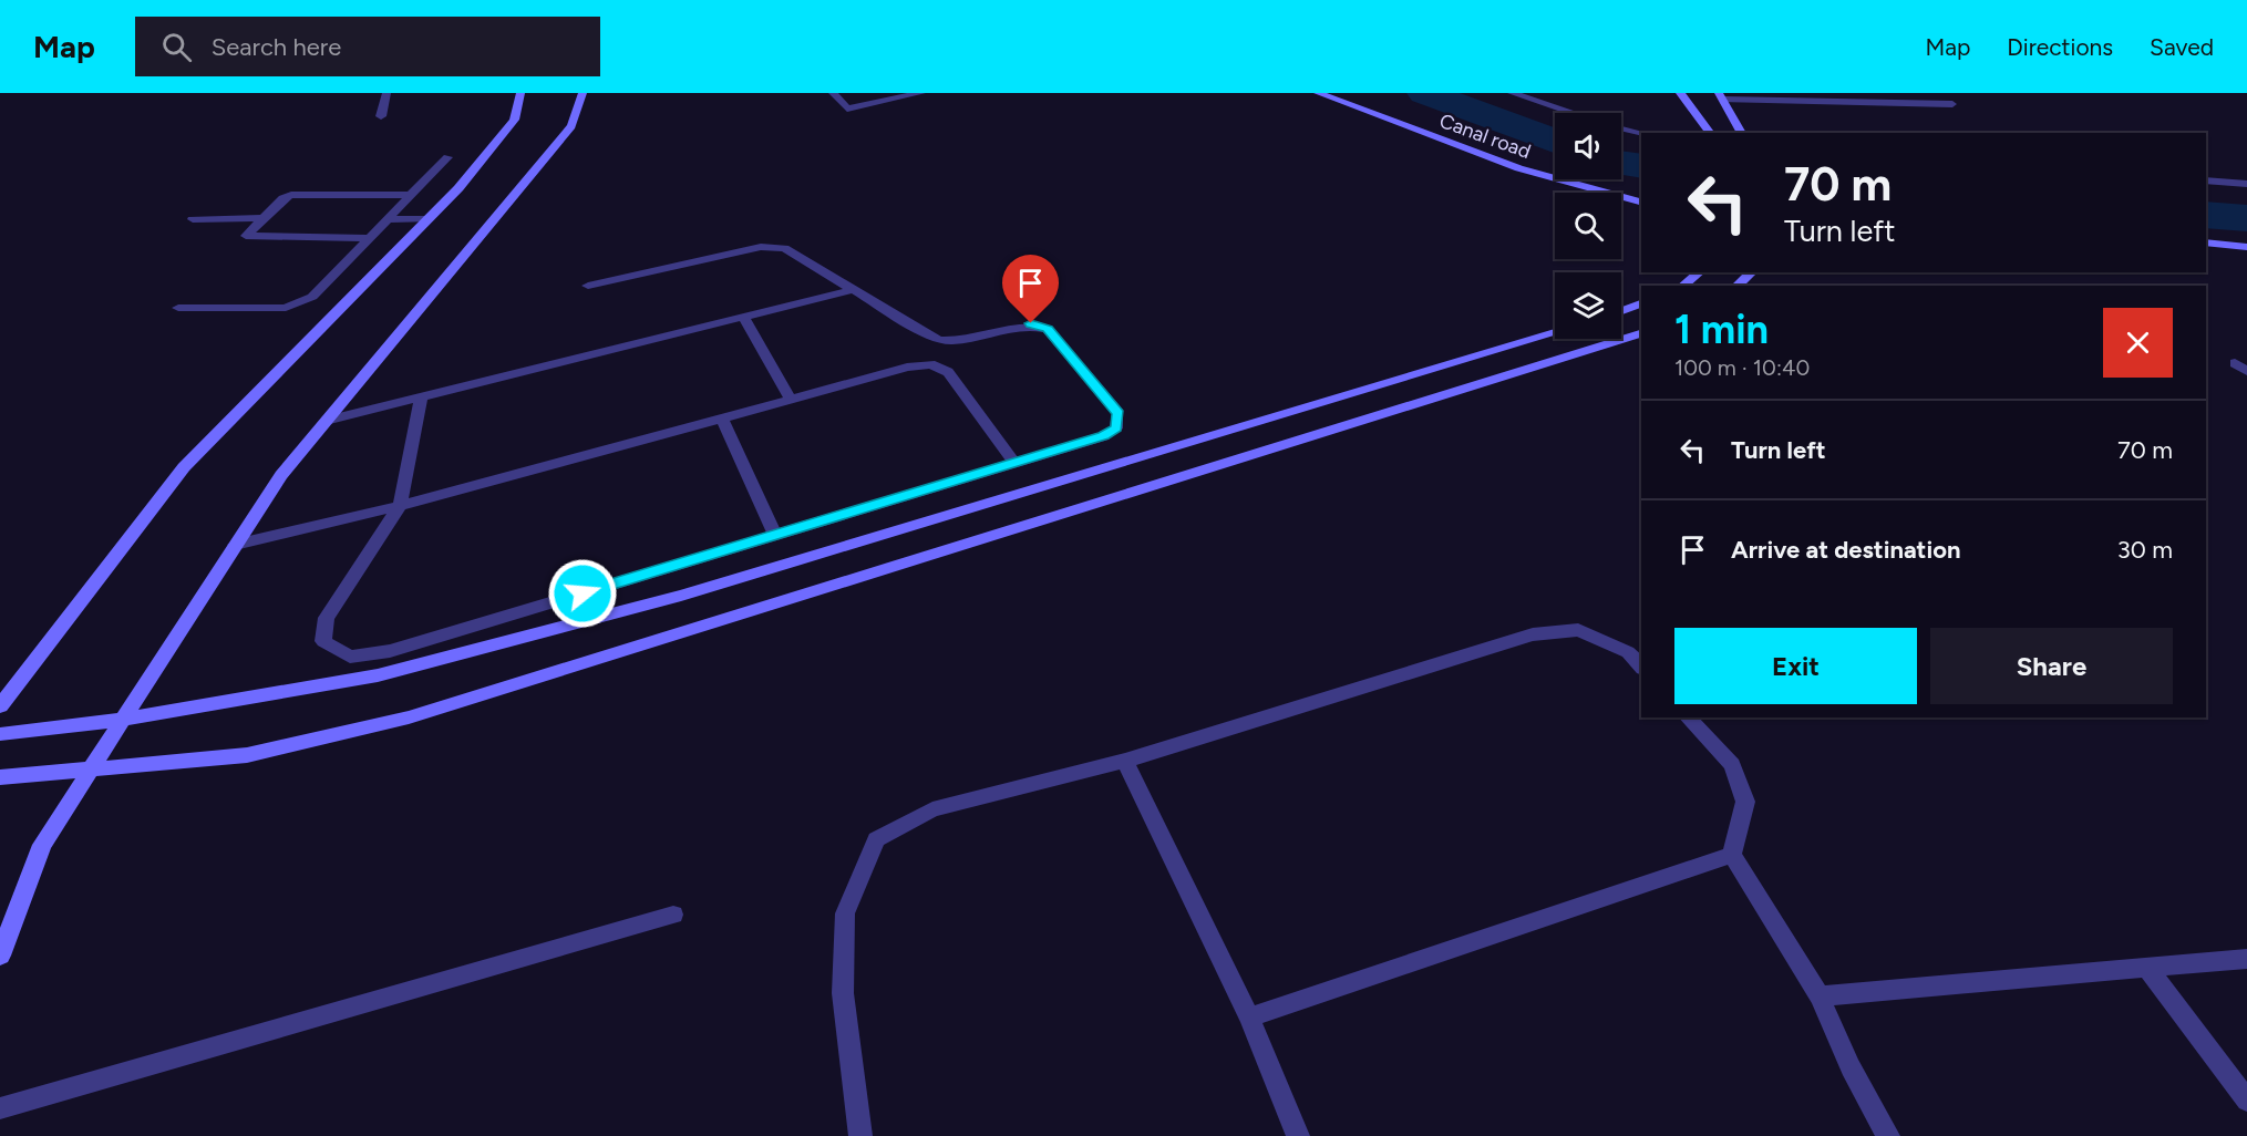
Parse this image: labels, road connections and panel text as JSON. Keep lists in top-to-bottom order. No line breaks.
{"streets":{"street":["Canal road"]},"page":{"header":"Map","search":"Search here","nav":["Map","Directions","Saved"],"turn":["70 m","Turn left"],"heading":["1 min","100 m · 10:40"],"list":[{"name":"Turn left","value":"70 m"},{"name":"Arrive at destination","value":"30 m"}],"buttons":["Exit","Share"]}}
